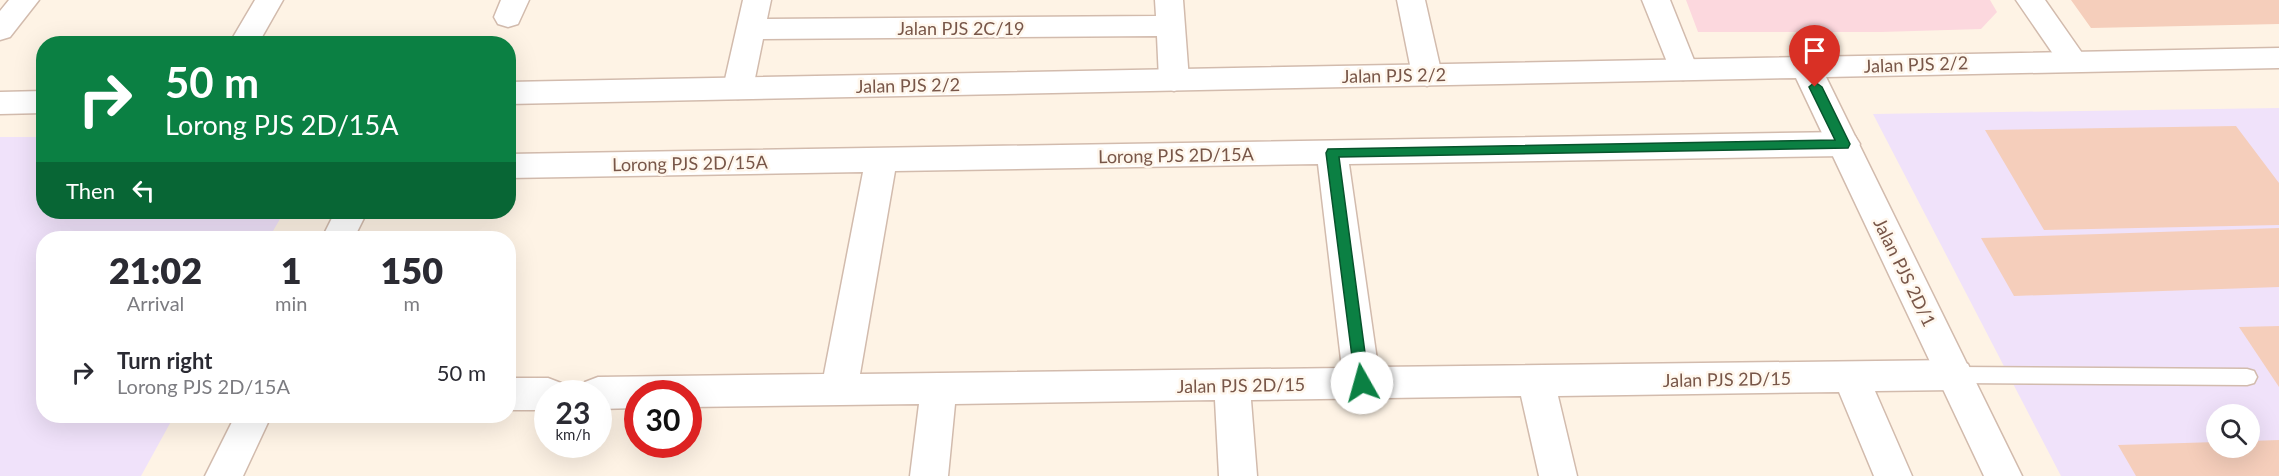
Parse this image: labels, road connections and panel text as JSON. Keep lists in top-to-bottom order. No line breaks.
{"streets":{"street":["Jalan PJS 2C/19","Jalan PJS 2/2","Lorong PJS 2D/15A","Jalan PJS 2D/1","Jalan PJS 2D/15"]},"crossings":[["Jalan PJS 2/2","Jalan PJS 2D/1"],["Lorong PJS 2D/15A","Jalan PJS 2D/1"],["Jalan PJS 2D/1","Jalan PJS 2D/15"]],"page":{"turn":["50 m","Lorong PJS 2D/15A"],"then":"Then","eta":["21:02","Arrival","1","min","150","m"],"list":[{"name":"Turn right","note":"Lorong PJS 2D/15A","value":"50 m"}],"speed":"23 km/h","limit":"30"}}
